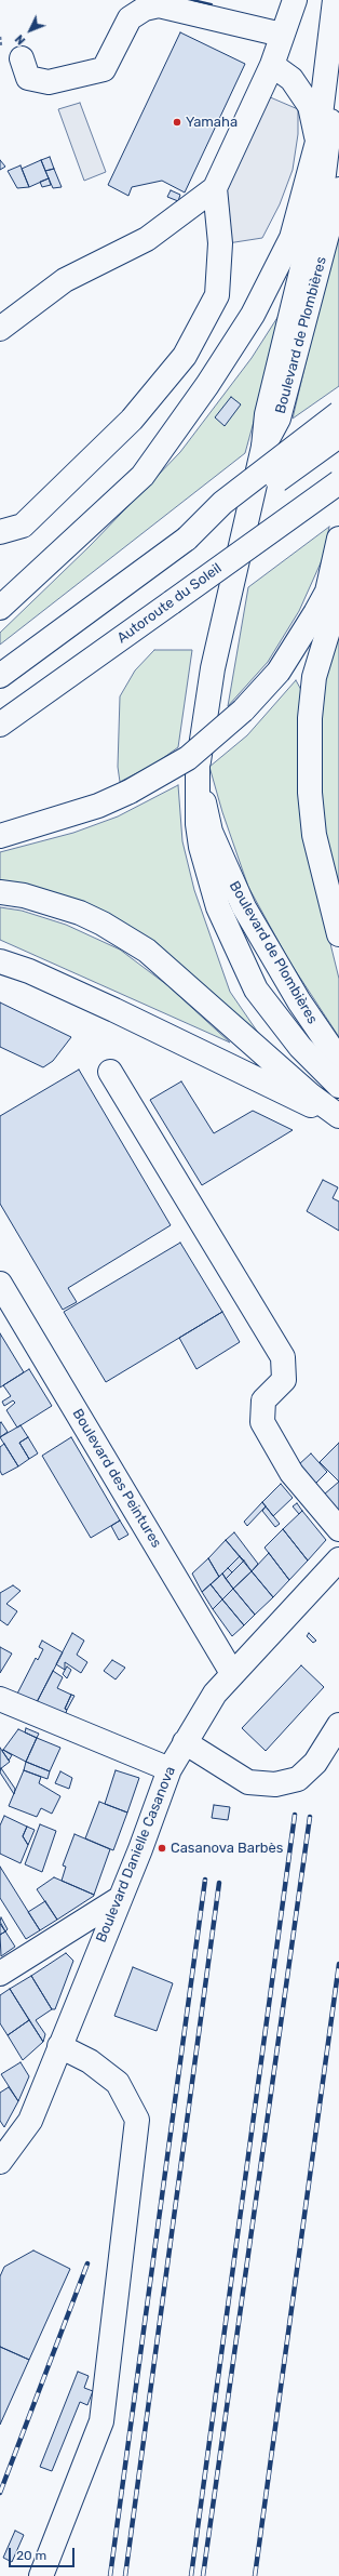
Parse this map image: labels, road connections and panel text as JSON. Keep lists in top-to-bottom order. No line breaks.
{"streets":{"main road":["Boulevard de Plombières","Autoroute du Soleil","Boulevard des Peintures","Boulevard Danielle Casanova"]},"crossings":[["Boulevard des Peintures","Boulevard Danielle Casanova"]],"places":["Yamaha","Casanova Barbès"],"scale_bar":"20 m","north":"bottom left"}
